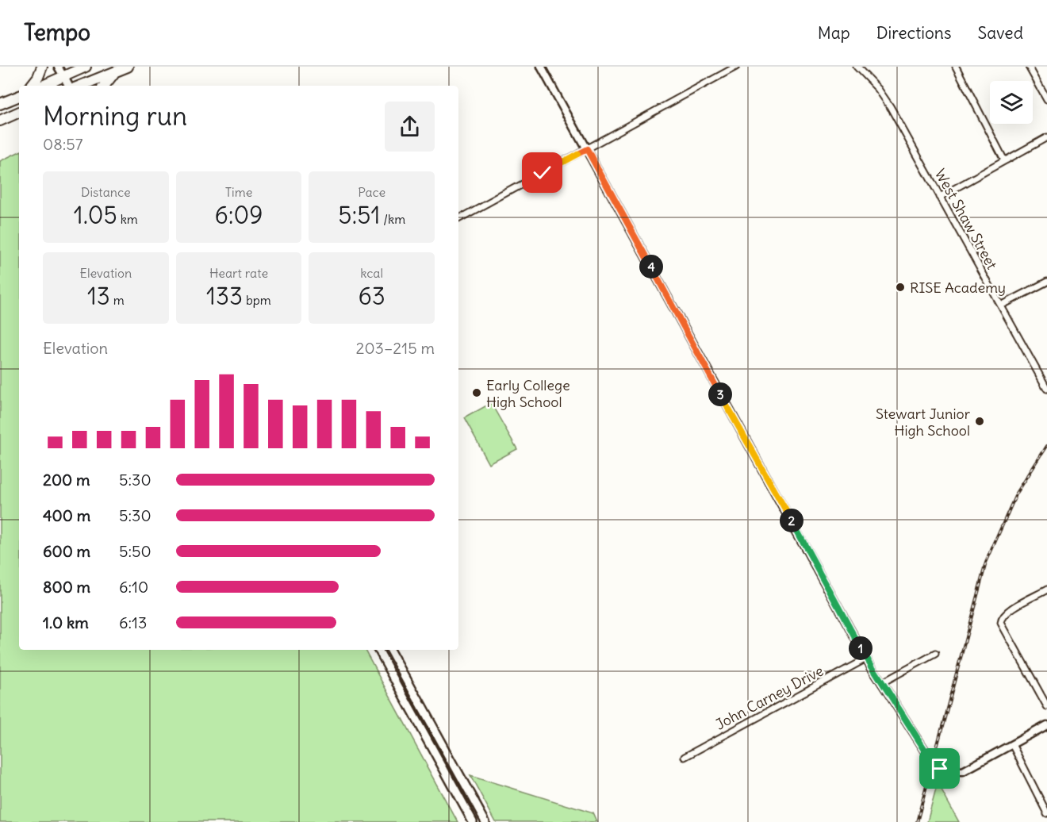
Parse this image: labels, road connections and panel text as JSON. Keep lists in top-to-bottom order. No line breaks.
{"streets":{"street":["West Shaw Street","John Carney Drive"]},"places":["RISE Academy","Early College High School","Stewart Junior High School"],"page":{"header":"Tempo","nav":["Map","Directions","Saved"],"heading":["Morning run","08:57"],"stats":[["Distance","1.05 km"],["Time","6:09"],["Pace","5:51 /km"],["Elevation","13 m"],["Heart rate","133 bpm"],["kcal","63"]],"pins":["4","3","2","1"],"chart":["Elevation","203–215 m"],"list":[{"name":"200 m","note":"5:30"},{"name":"400 m","note":"5:30"},{"name":"600 m","note":"5:50"},{"name":"800 m","note":"6:10"},{"name":"1.0 km","note":"6:13"}]}}
